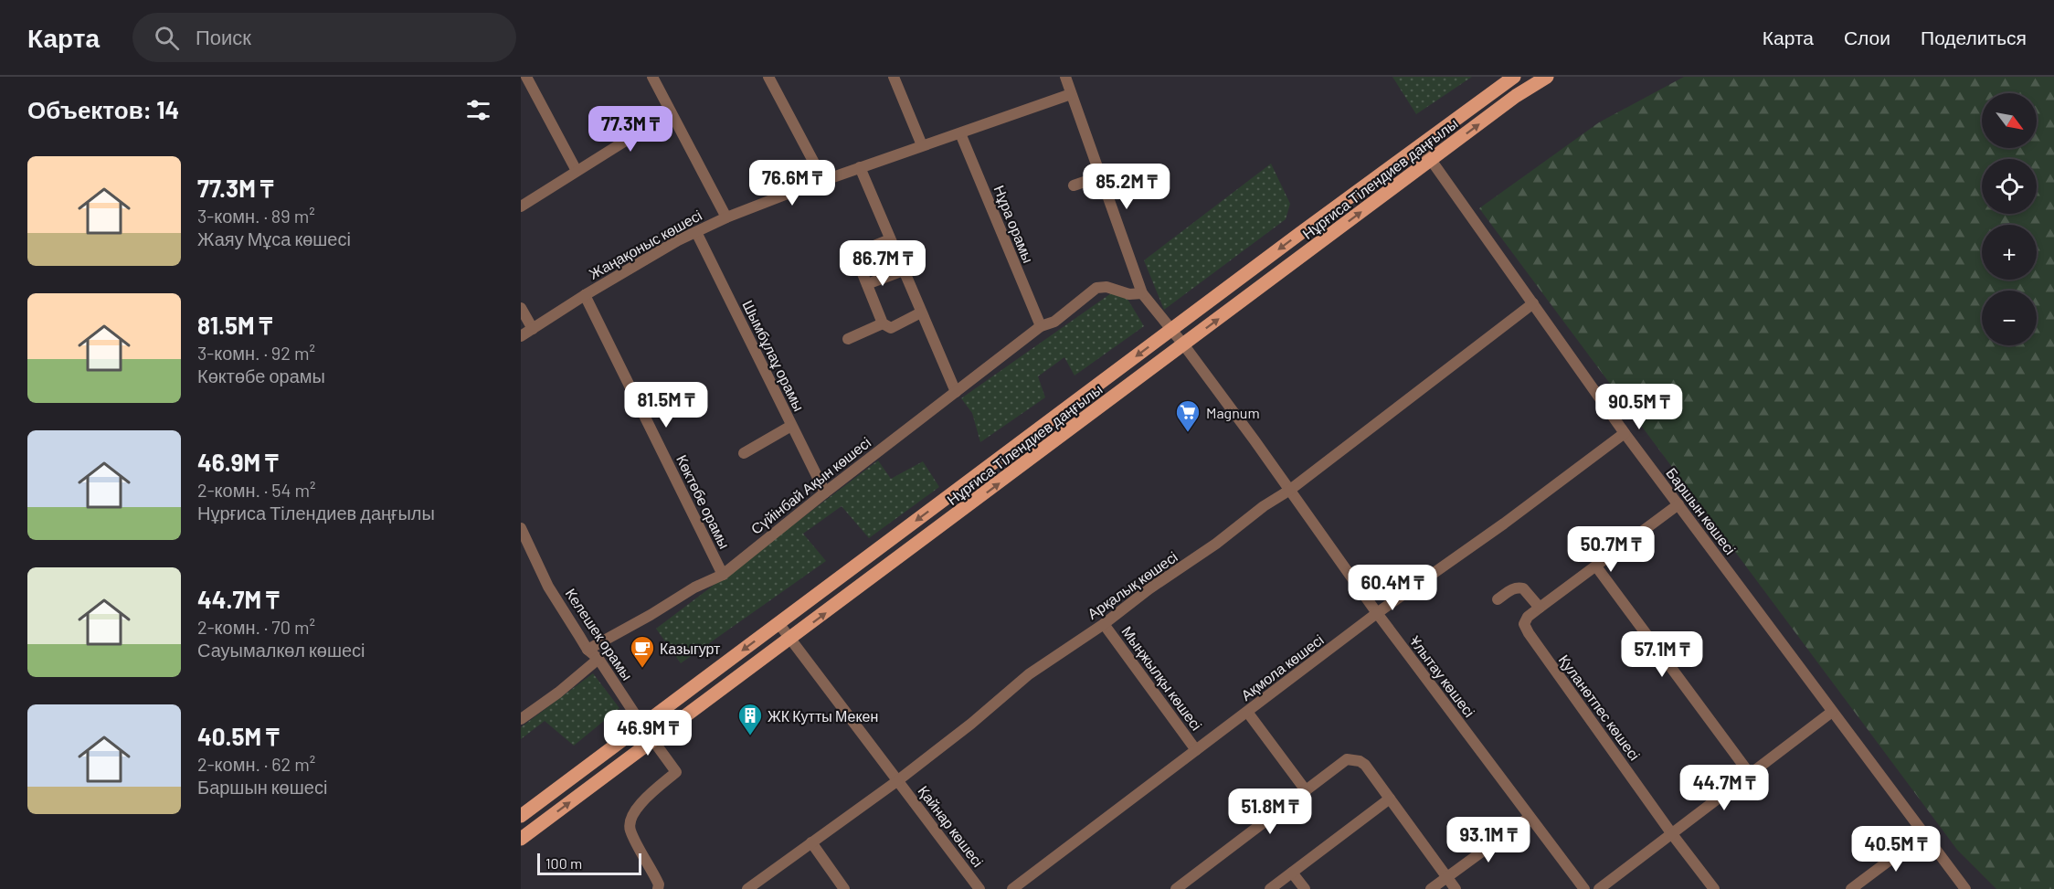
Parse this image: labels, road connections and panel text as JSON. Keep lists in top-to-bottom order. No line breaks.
{"streets":{"main road":["Нұрғиса Тілендиев даңғылы"],"street":["Нұра орамы","Жаңақоныс көшесі","Шымбұлаұ орамы","Сүйінбай Ақын көшесі","Көктөбе орамы","Баршын көшесі","Арқалық көшесі","Келешек орамы","Ақмола көшесі","Ұлытау көшесі","Мыңжылқы көшесі","Қуланөтпес көшесі","Қайнар көшесі"]},"crossings":[["Нұрғиса Тілендиев даңғылы","Баршын көшесі"],["Нұрғиса Тілендиев даңғылы","Келешек орамы"],["Нұрғиса Тілендиев даңғылы","Ұлытау көшесі"],["Нұрғиса Тілендиев даңғылы","Қайнар көшесі"],["Нұра орамы","Жаңақоныс көшесі"],["Нұра орамы","Сүйінбай Ақын көшесі"],["Жаңақоныс көшесі","Шымбұлаұ орамы"],["Жаңақоныс көшесі","Көктөбе орамы"],["Жаңақоныс көшесі","Ұлытау көшесі"],["Шымбұлаұ орамы","Сүйінбай Ақын көшесі"],["Сүйінбай Ақын көшесі","Көктөбе орамы"],["Сүйінбай Ақын көшесі","Келешек орамы"],["Сүйінбай Ақын көшесі","Ұлытау көшесі"],["Баршын көшесі","Арқалық көшесі"],["Баршын көшесі","Ақмола көшесі"],["Арқалық көшесі","Ұлытау көшесі"],["Арқалық көшесі","Мыңжылқы көшесі"],["Арқалық көшесі","Қайнар көшесі"],["Ақмола көшесі","Ұлытау көшесі"],["Ақмола көшесі","Мыңжылқы көшесі"]],"places":{"supermarket":["Magnum"],"cafe":["Казыгурт"],"building":["ЖК Кутты Мекен"]},"scale_bar":"100 m","north":"bottom right","page":{"header":"Карта","search":"Поиск","nav":["Карта","Слои","Поделиться"],"heading":"Объектов: 14","map_buttons":["+","−"],"price":["77.3M ₸","76.6M ₸","85.2M ₸","86.7M ₸","81.5M ₸","90.5M ₸","50.7M ₸","60.4M ₸","57.1M ₸","46.9M ₸","44.7M ₸","51.8M ₸","93.1M ₸","40.5M ₸"],"list":[{"name":"77.3M ₸","note":"3-комн. · 89 m² · Жаяу Мұса көшесі"},{"name":"81.5M ₸","note":"3-комн. · 92 m² · Көктөбе орамы"},{"name":"46.9M ₸","note":"2-комн. · 54 m² · Нұрғиса Тілендиев даңғылы"},{"name":"44.7M ₸","note":"2-комн. · 70 m² · Сауымалкөл көшесі"},{"name":"40.5M ₸","note":"2-комн. · 62 m² · Баршын көшесі"}],"scale":"100 m"}}
